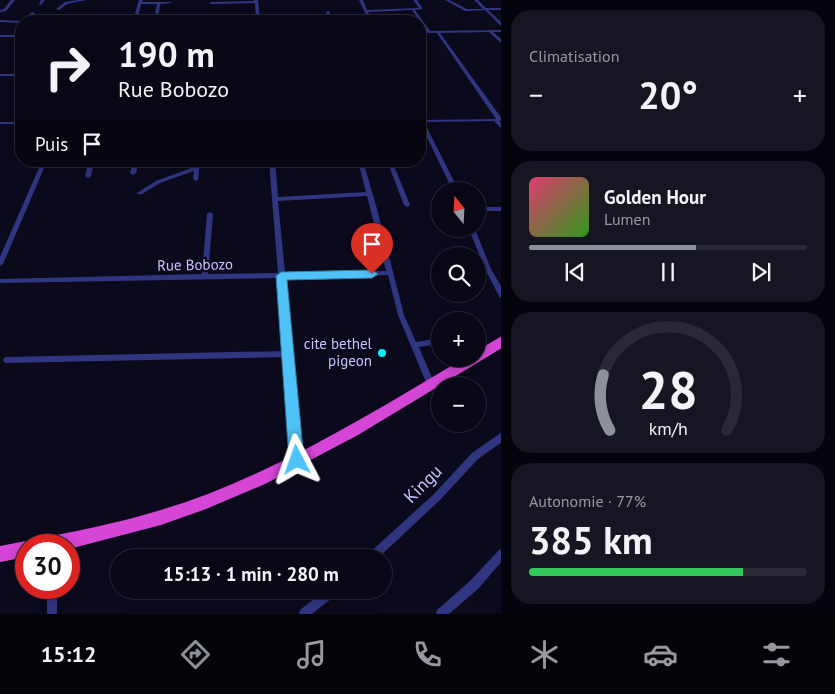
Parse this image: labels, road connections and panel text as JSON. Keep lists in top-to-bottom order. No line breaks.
{"streets":{"street":["Rue Bobozo","Kingu"]},"places":["cite bethel pigeon"],"north":"top","page":{"tile":["Climatisation",["Autonomie · 77%","385 km"]],"turn":["190 m","Rue Bobozo"],"heat":["−","20°","+"],"then":"Puis","song":["Golden Hour","Lumen"],"map_buttons":["+","−"],"limit":"30","trip":"15:13 · 1 min · 280 m","tabs":"15:12","gauge":["28","km/h"]}}
